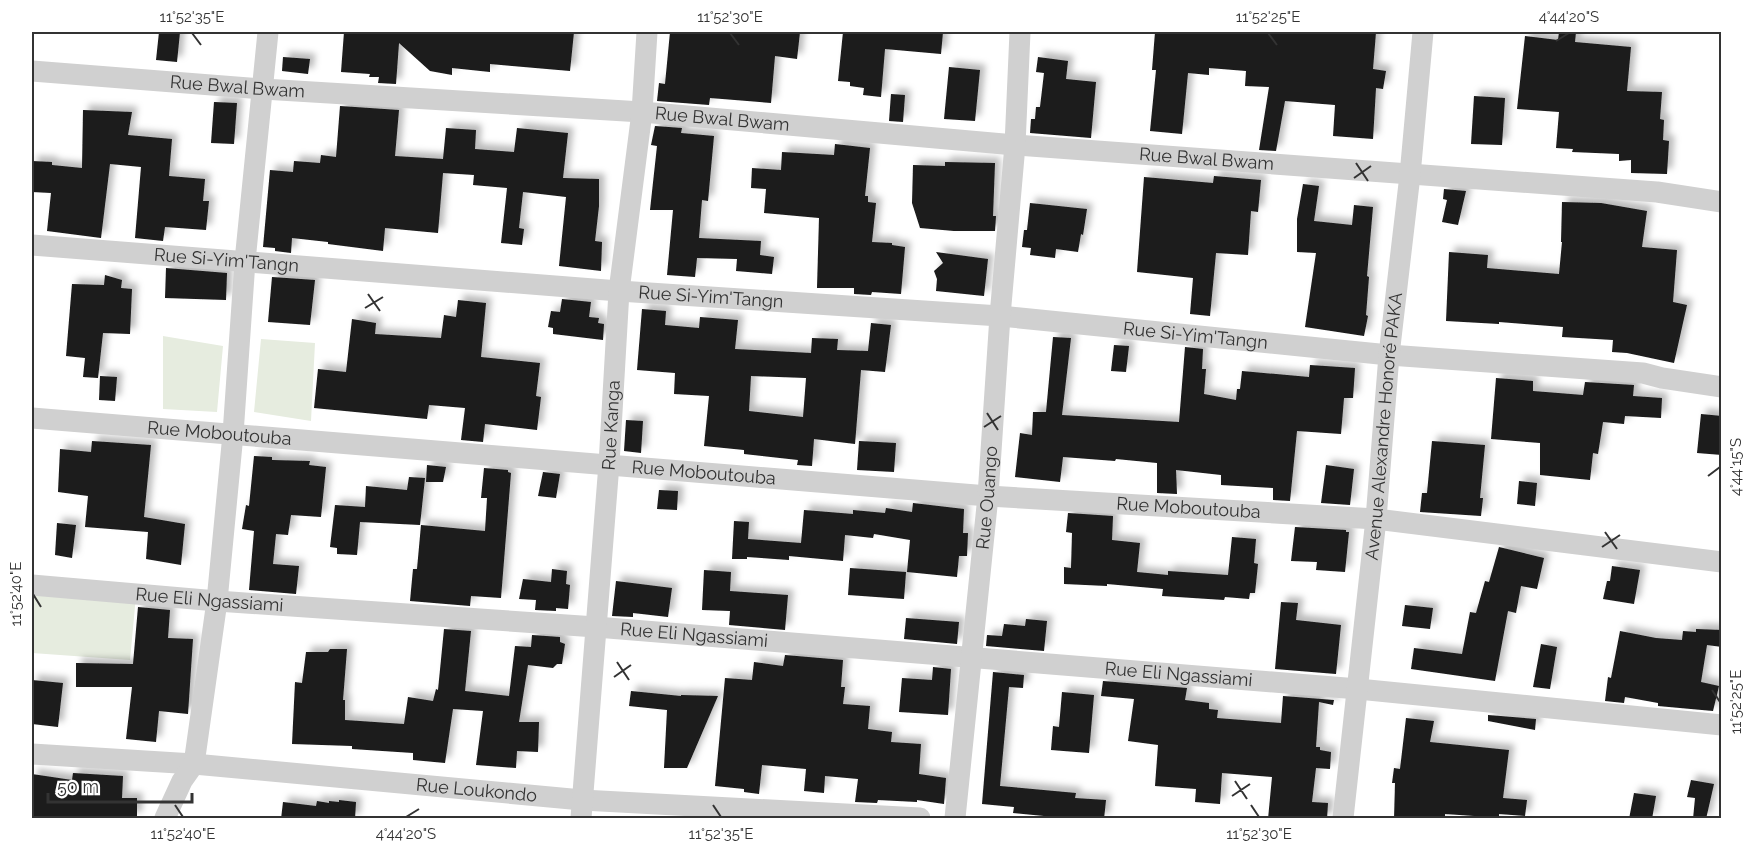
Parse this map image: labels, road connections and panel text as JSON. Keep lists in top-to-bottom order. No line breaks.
{"streets":{"street":["Rue Bwal Bwam","Rue Si-Yim'Tangn","Rue Kanga","Avenue Alexandre Honoré PAKA","Rue Moboutouba","Rue Ouango","Rue Eli Ngassiami","Rue Loukondo"]},"crossings":[["Rue Bwal Bwam","Rue Kanga"],["Rue Bwal Bwam","Avenue Alexandre Honoré PAKA"],["Rue Bwal Bwam","Rue Ouango"],["Rue Si-Yim'Tangn","Rue Kanga"],["Rue Si-Yim'Tangn","Avenue Alexandre Honoré PAKA"],["Rue Si-Yim'Tangn","Rue Ouango"],["Rue Kanga","Rue Moboutouba"],["Rue Kanga","Rue Eli Ngassiami"],["Rue Kanga","Rue Loukondo"],["Avenue Alexandre Honoré PAKA","Rue Moboutouba"],["Avenue Alexandre Honoré PAKA","Rue Eli Ngassiami"],["Rue Moboutouba","Rue Ouango"],["Rue Ouango","Rue Eli Ngassiami"]],"scale_bar":"50 m","coordinates":["11°52'35\"E","11°52'30\"E","11°52'25\"E","4°44'20\"S","4°44'15\"S","11°52'40\"E"]}
